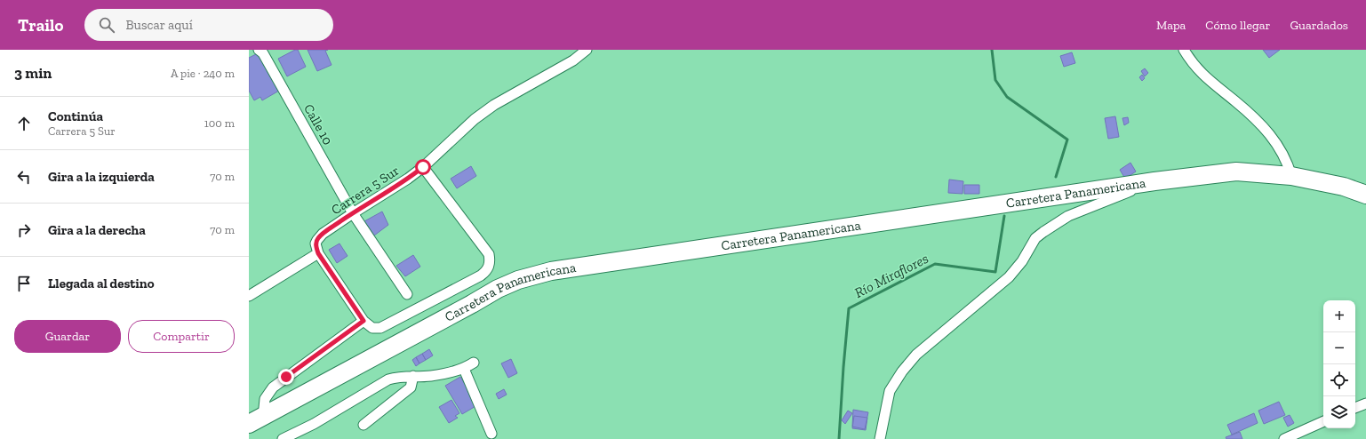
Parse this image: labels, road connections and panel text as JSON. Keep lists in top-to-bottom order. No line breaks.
{"streets":{"highway":["Carretera Panamericana"],"street":["Calle 10","Carrera 5 Sur"]},"crossings":[["Calle 10","Carrera 5 Sur"]],"water":["Río Miraflores"],"page":{"header":"Trailo","search":"Buscar aquí","nav":["Mapa","Cómo llegar","Guardados"],"heading":["3 min","A pie · 240 m"],"list":[["Continúa","Carrera 5 Sur","100 m"],["Gira a la izquierda","70 m"],["Gira a la derecha","70 m"],"Llegada al destino"],"map_buttons":["+","−"],"buttons":["Guardar","Compartir"]}}
